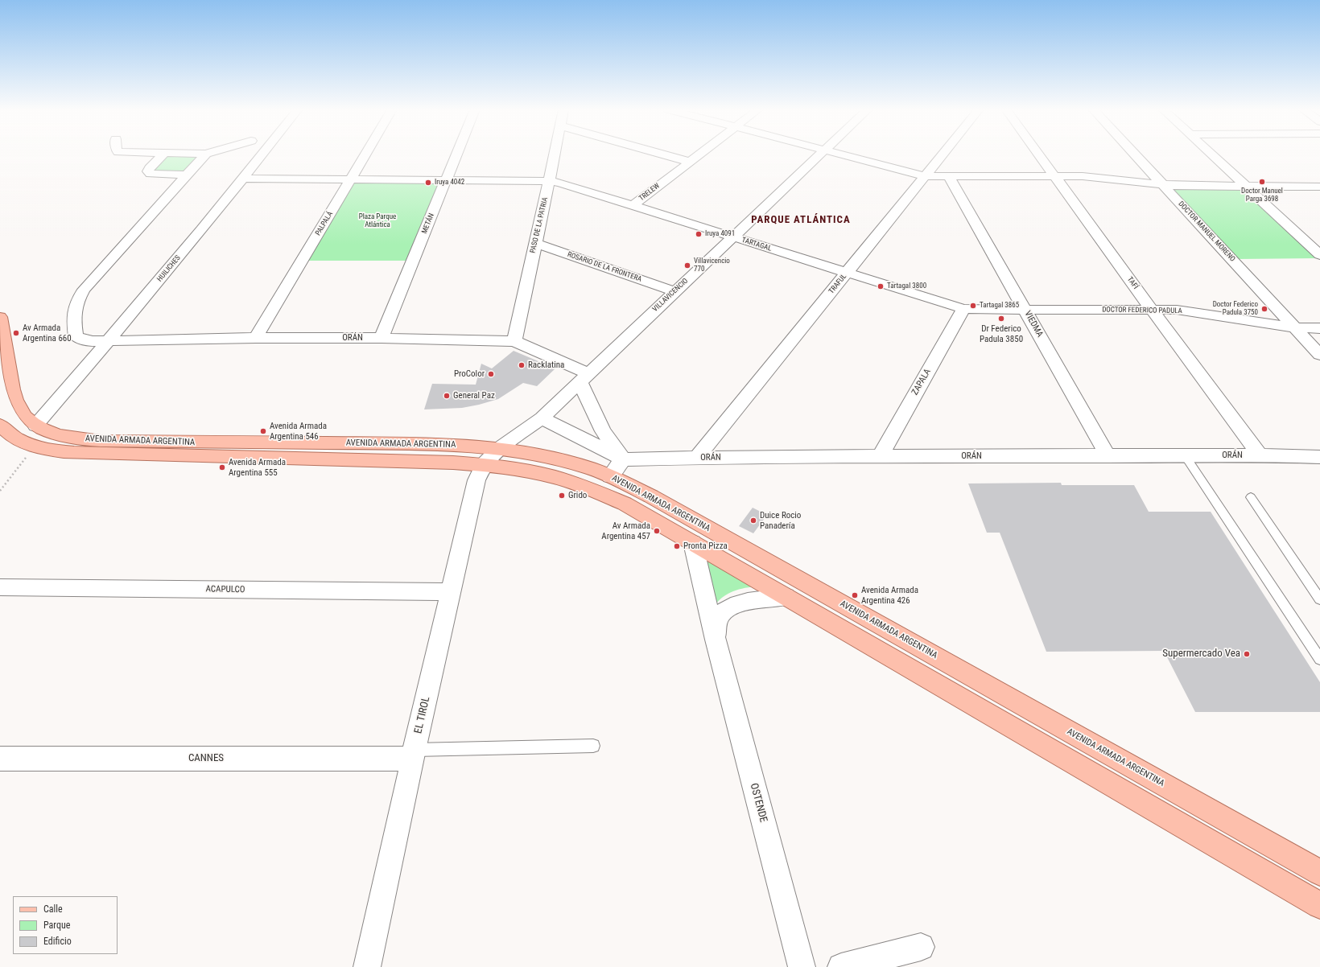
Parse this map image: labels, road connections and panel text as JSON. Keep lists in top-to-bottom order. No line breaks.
{"streets":{"main road":["AVENIDA ARMADA ARGENTINA"],"street":["TRELEW","PALPALÁ","METÁN","PASO DE LA PATRIA","DOCTOR MANUEL MORENO","TARTAGAL","ROSARIO DE LA FRONTERA","HUILICHES","TAFÍ","TRAFUL","VILLAVICENCIO","DOCTOR FEDERICO PADULA","VIEDMA","ORÁN","ZAPALA","ACAPULCO","EL TIROL","CANNES","OSTENDE"]},"crossings":[["TRELEW","TARTAGAL"],["PALPALÁ","TARTAGAL"],["PALPALÁ","ORÁN"],["METÁN","TARTAGAL"],["METÁN","ORÁN"],["PASO DE LA PATRIA","TARTAGAL"],["PASO DE LA PATRIA","ROSARIO DE LA FRONTERA"],["PASO DE LA PATRIA","ORÁN"],["DOCTOR MANUEL MORENO","DOCTOR FEDERICO PADULA"],["TARTAGAL","HUILICHES"],["TARTAGAL","TRAFUL"],["TARTAGAL","VILLAVICENCIO"],["TARTAGAL","DOCTOR FEDERICO PADULA"],["TARTAGAL","ZAPALA"],["ROSARIO DE LA FRONTERA","VILLAVICENCIO"],["HUILICHES","ORÁN"],["HUILICHES","AVENIDA ARMADA ARGENTINA"],["TAFÍ","DOCTOR FEDERICO PADULA"],["TAFÍ","ORÁN"],["TRAFUL","ORÁN"],["VILLAVICENCIO","ORÁN"],["VILLAVICENCIO","AVENIDA ARMADA ARGENTINA"],["VILLAVICENCIO","EL TIROL"],["DOCTOR FEDERICO PADULA","VIEDMA"],["DOCTOR FEDERICO PADULA","ZAPALA"],["VIEDMA","ORÁN"],["ORÁN","ZAPALA"],["AVENIDA ARMADA ARGENTINA","EL TIROL"],["AVENIDA ARMADA ARGENTINA","OSTENDE"],["ACAPULCO","EL TIROL"],["EL TIROL","CANNES"]],"districts":["PARQUE ATLÁNTICA"],"parks":["Plaza Parque Atlántica"],"places":["Doctor Manuel Parga 3698","Iruya 4042","Iruya 4091","Villavicencio 770","Tartagal 3800","Tartagal 3865","Doctor Federico Padula 3750","Dr Federico Padula 3850","Av Armada Argentina 660","Racklatina","ProColor","General Paz","Avenida Armada Argentina 546","Avenida Armada Argentina 555","Grido","Duice Rocio Panadería","Av Armada Argentina 457","Pronta Pizza","Avenida Armada Argentina 426","Supermercado Vea"],"legend":["Calle","Parque","Edificio"]}
